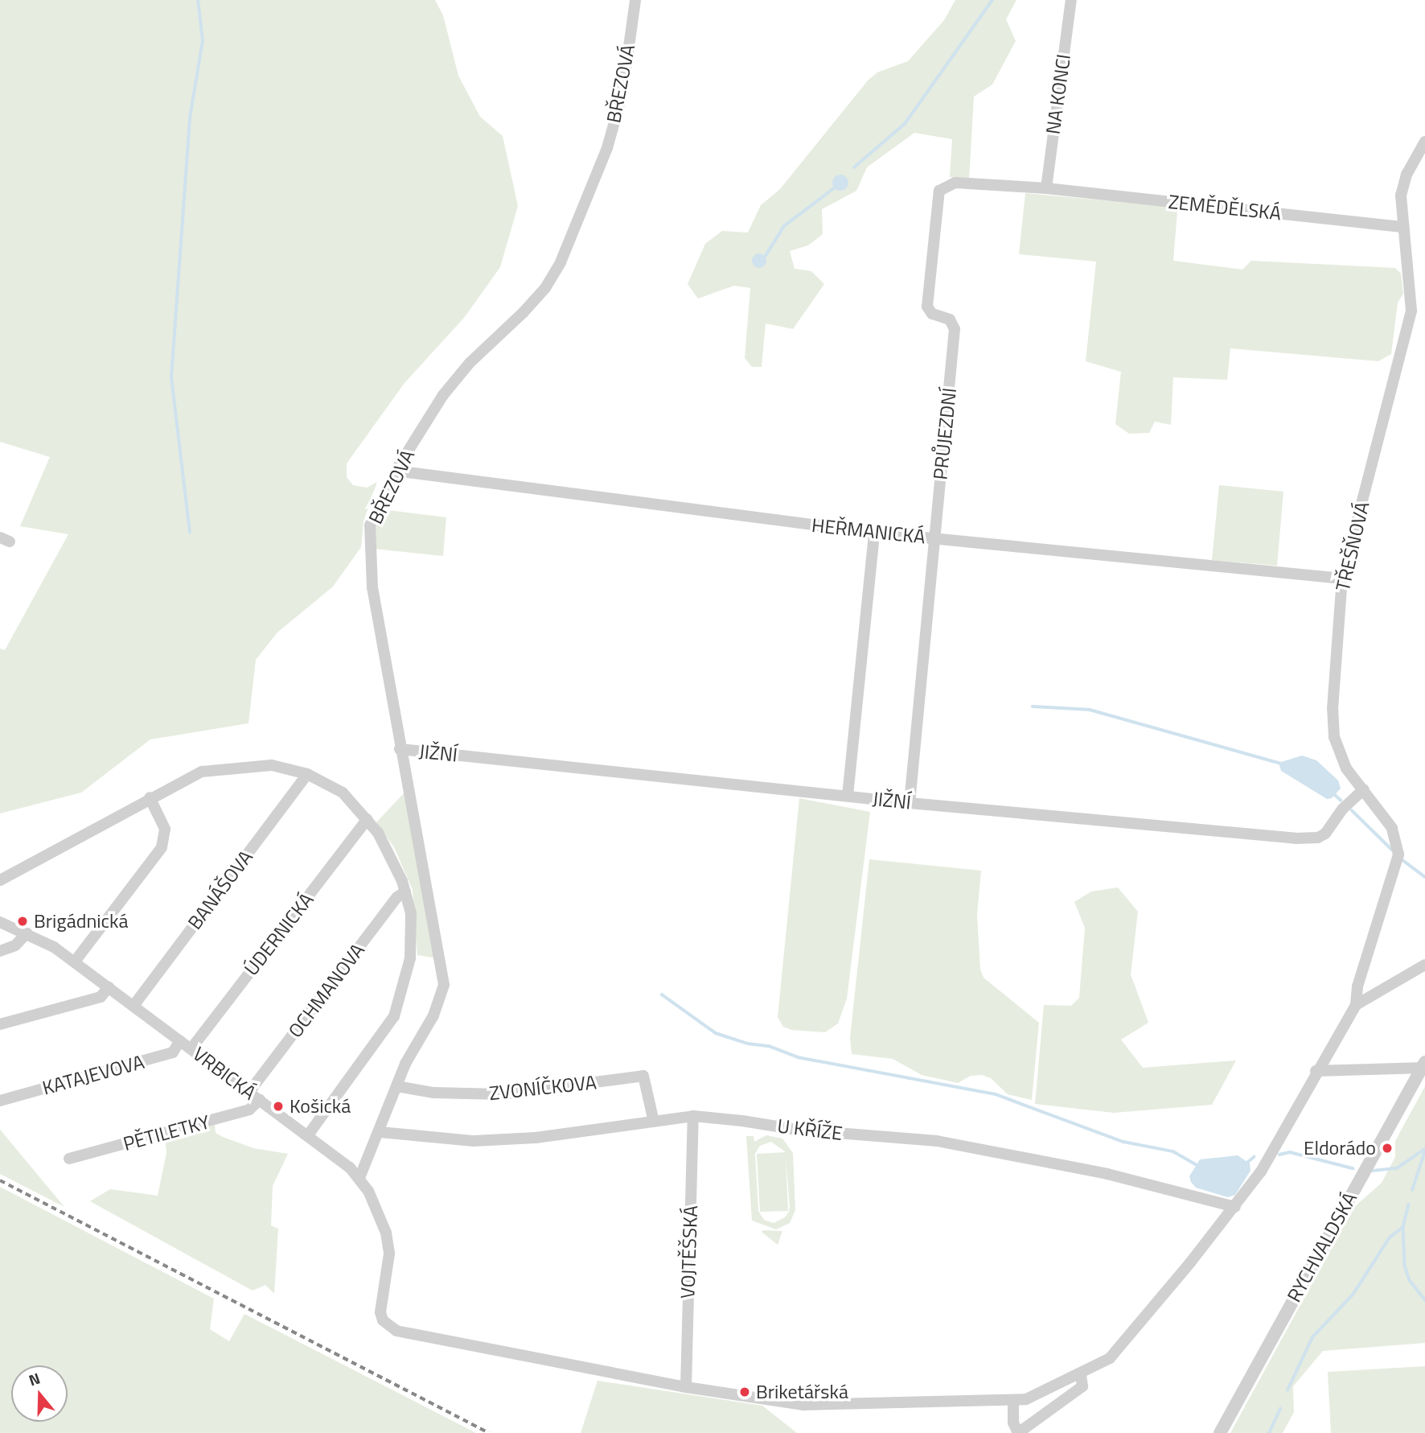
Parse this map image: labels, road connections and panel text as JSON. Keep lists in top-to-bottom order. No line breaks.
{"streets":{"street":["BŘEZOVÁ","NA KONCI","ZEMĚDĚLSKÁ","PRŮJEZDNÍ","HEŘMANICKÁ","TŘEŠŇOVÁ","JIŽNÍ","BANÁŠOVA","ÚDERNICKÁ","OCHMANOVA","VRBICKÁ","KATAJEVOVA","ZVONÍČKOVA","U KŘÍŽE","PĚTILETKY","RYCHVALDSKÁ","VOJTĚŠSKÁ"]},"crossings":[["BŘEZOVÁ","HEŘMANICKÁ"],["BŘEZOVÁ","JIŽNÍ"],["BŘEZOVÁ","ZVONÍČKOVA"],["NA KONCI","ZEMĚDĚLSKÁ"],["NA KONCI","PRŮJEZDNÍ"],["ZEMĚDĚLSKÁ","PRŮJEZDNÍ"],["ZEMĚDĚLSKÁ","TŘEŠŇOVÁ"],["PRŮJEZDNÍ","HEŘMANICKÁ"],["PRŮJEZDNÍ","JIŽNÍ"],["HEŘMANICKÁ","TŘEŠŇOVÁ"],["TŘEŠŇOVÁ","JIŽNÍ"],["BANÁŠOVA","VRBICKÁ"],["ÚDERNICKÁ","VRBICKÁ"],["OCHMANOVA","VRBICKÁ"],["VRBICKÁ","KATAJEVOVA"],["VRBICKÁ","PĚTILETKY"],["VRBICKÁ","VOJTĚŠSKÁ"],["ZVONÍČKOVA","U KŘÍŽE"],["U KŘÍŽE","VOJTĚŠSKÁ"]],"places":["Brigádnická","Košická","Eldorádo","Briketářská"],"north":"top"}
